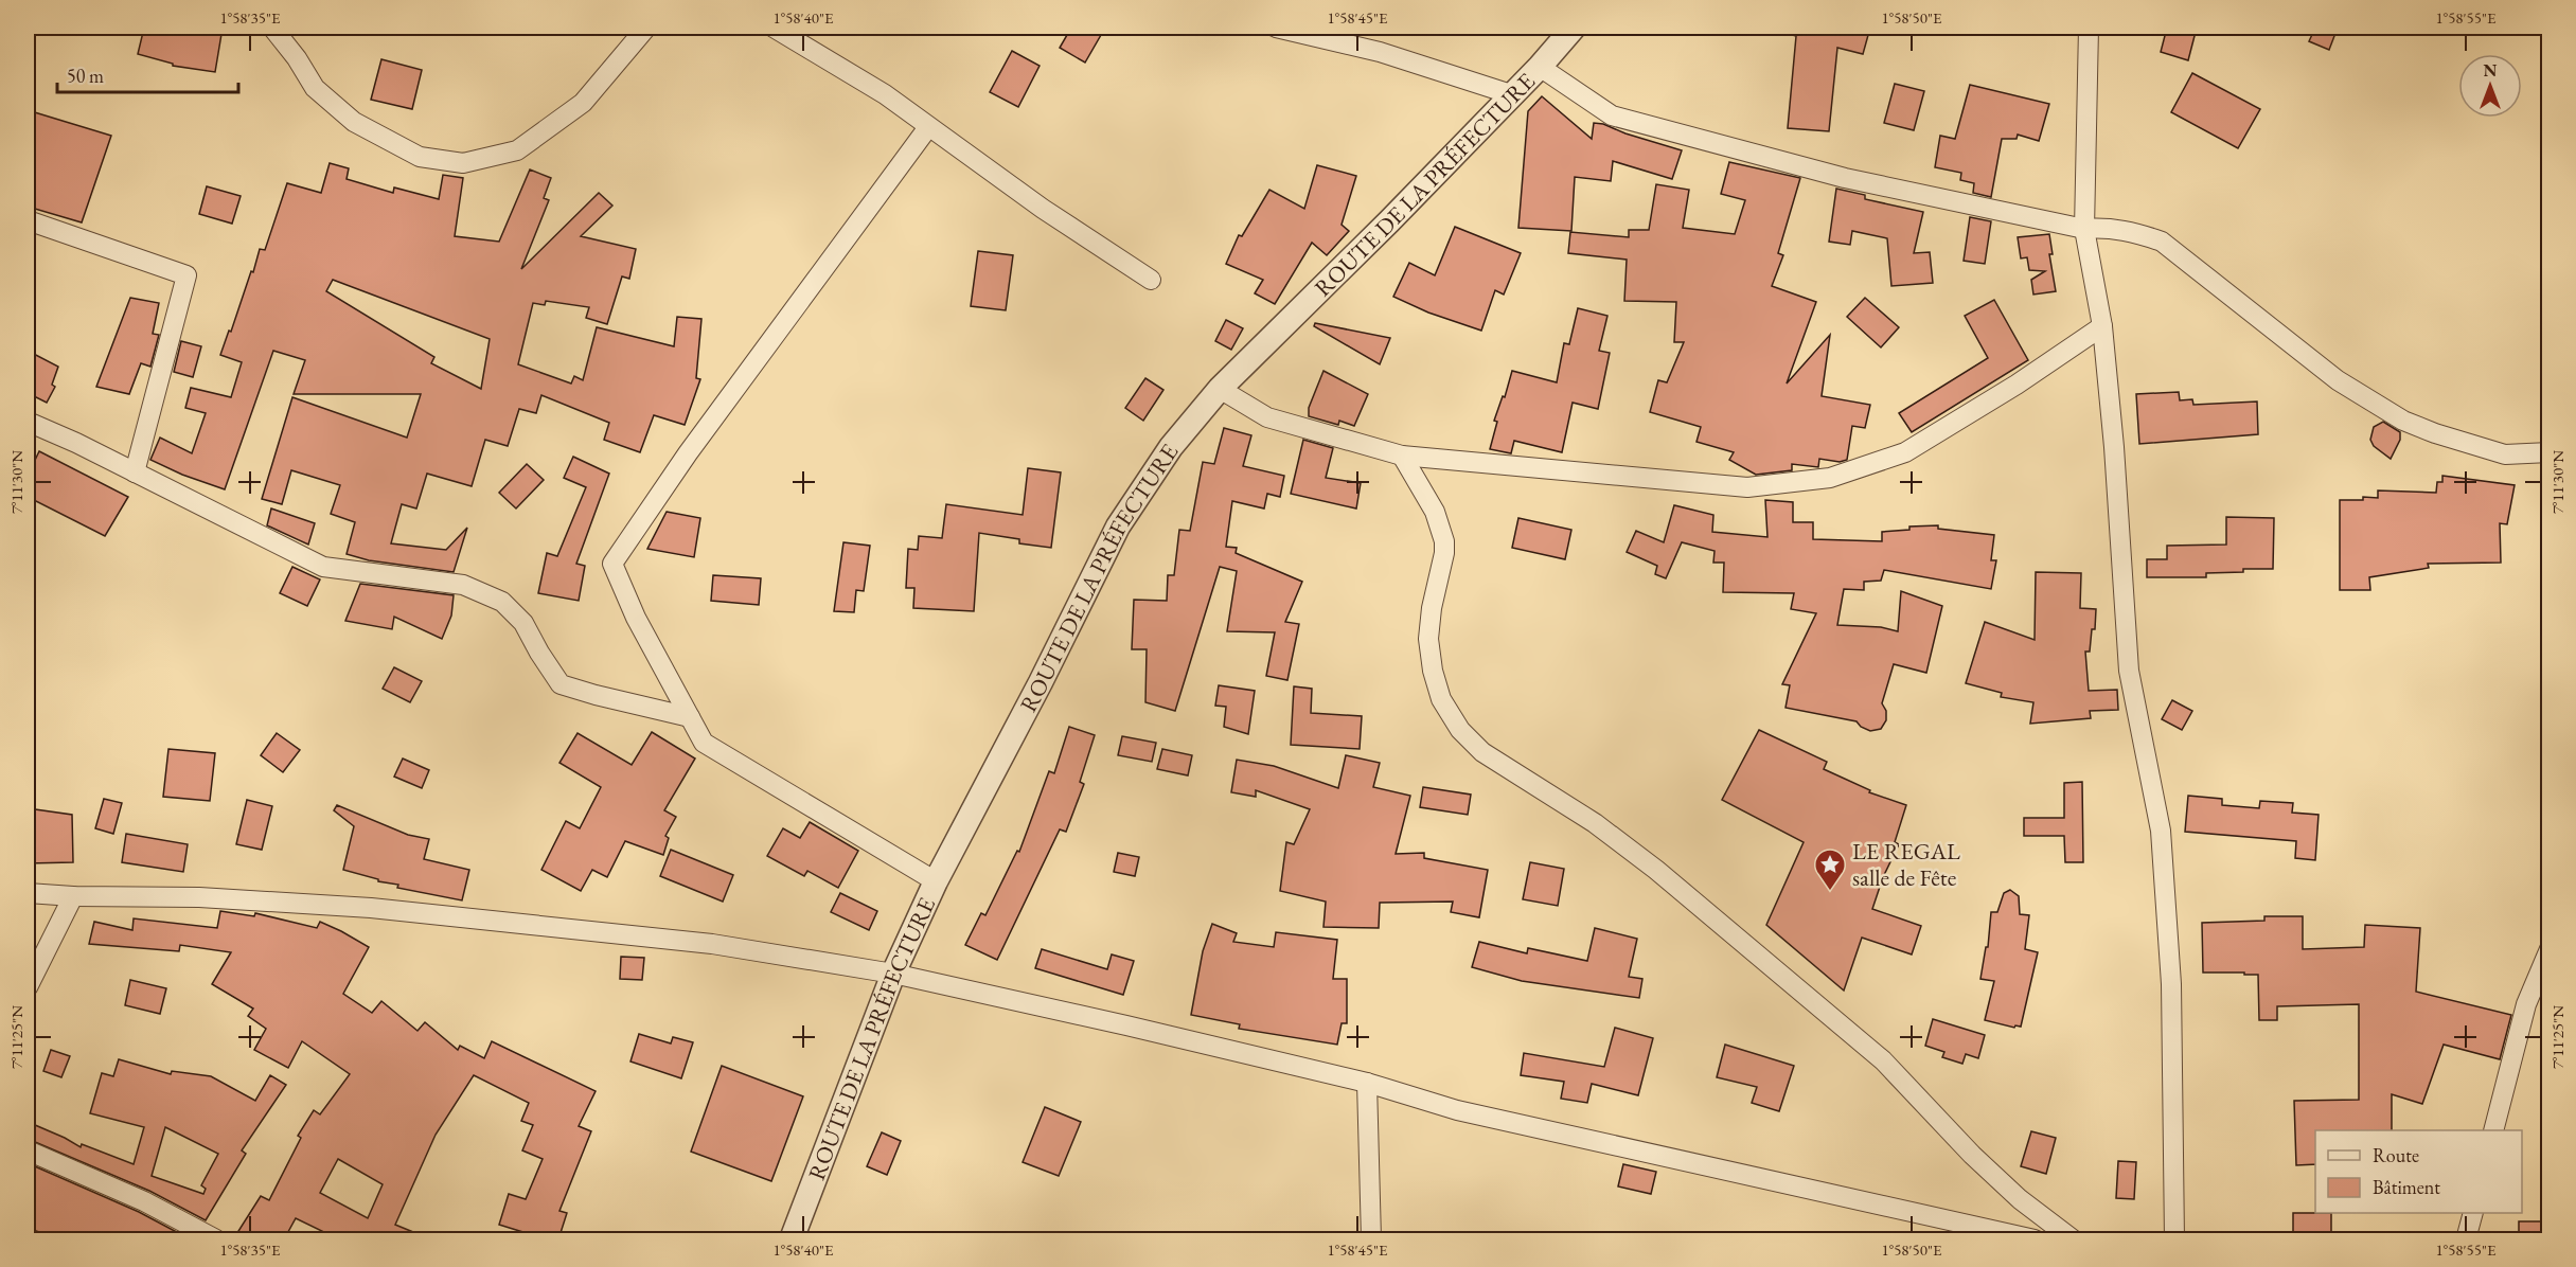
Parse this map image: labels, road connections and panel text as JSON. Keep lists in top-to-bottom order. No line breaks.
{"streets":{"street":["ROUTE DE LA PRÉFECTURE"]},"places":{"place":["LE REGAL salle de Fête"]},"legend":["Route","Bâtiment"],"scale_bar":"50 m","north":"top","coordinates":["1°58'35\"E","1°58'40\"E","1°58'45\"E","1°58'50\"E","1°58'55\"E","7°11'30\"N","7°11'25\"N"]}
